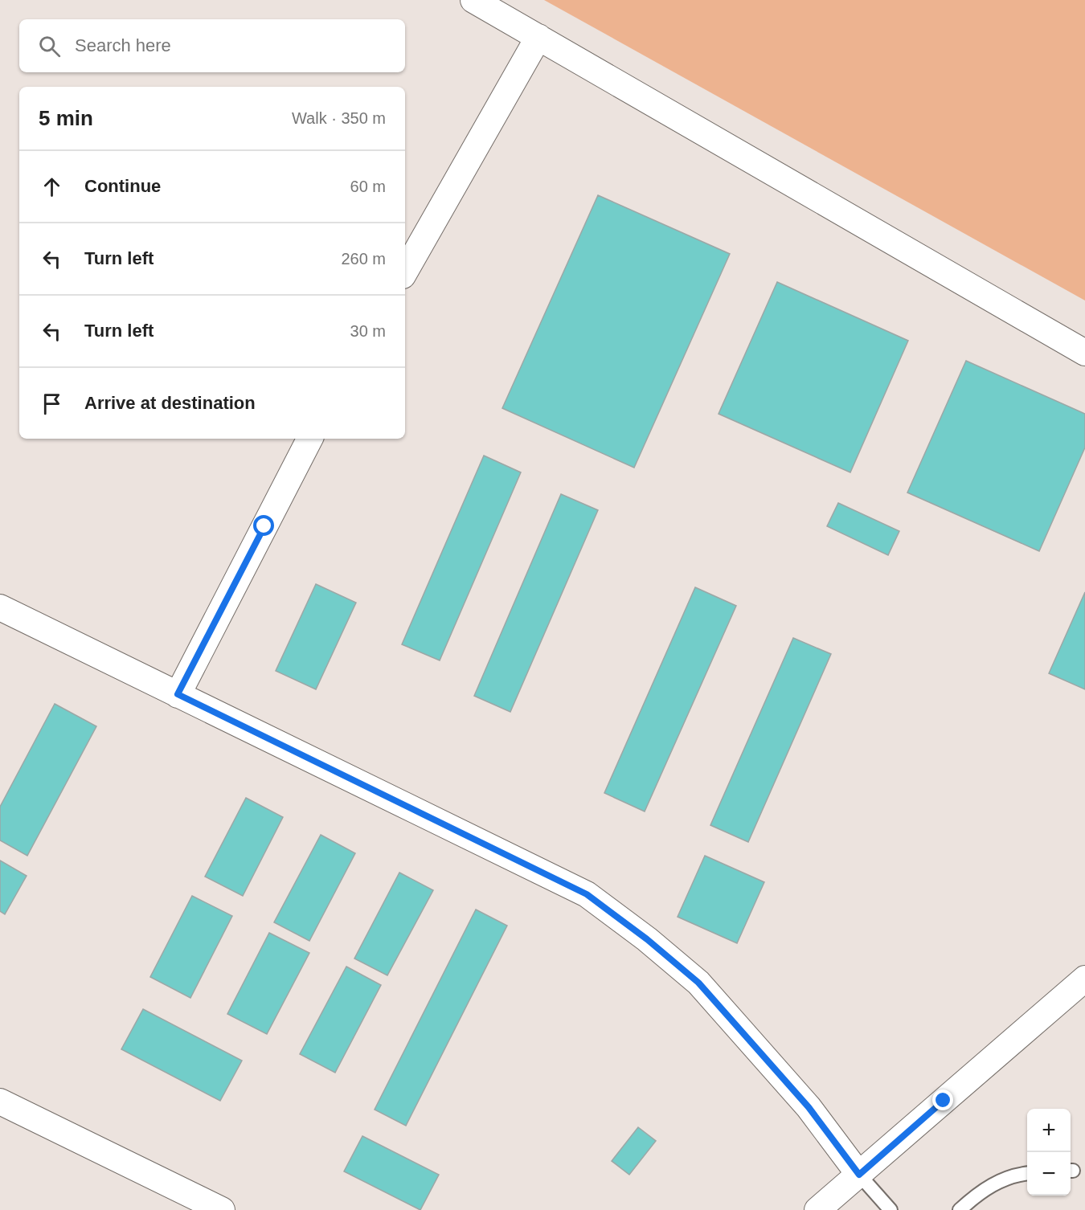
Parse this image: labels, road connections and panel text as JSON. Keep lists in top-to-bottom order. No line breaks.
{"page":{"search":"Search here","heading":["5 min","Walk · 350 m"],"list":[["Continue","60 m"],["Turn left","260 m"],["Turn left","30 m"],"Arrive at destination"],"map_buttons":["+","−"]}}
